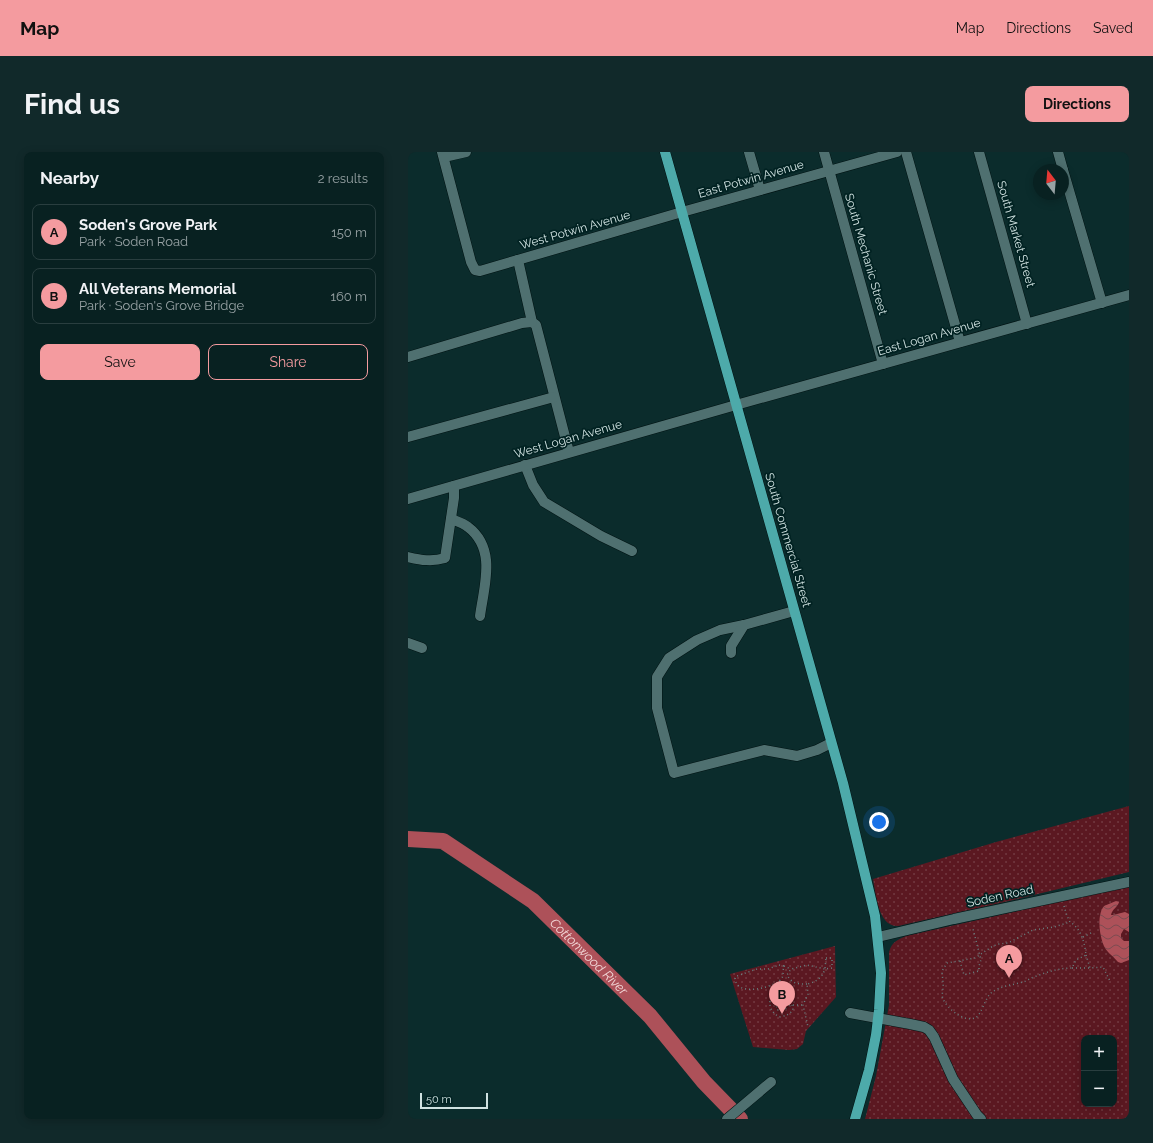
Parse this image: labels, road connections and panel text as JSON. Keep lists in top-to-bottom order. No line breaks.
{"streets":{"main road":["South Commercial Street"],"street":["East Potwin Avenue","West Potwin Avenue","South Market Street","South Mechanic Street","East Logan Avenue","West Logan Avenue","Soden Road"]},"crossings":[["East Potwin Avenue","West Potwin Avenue"],["East Potwin Avenue","South Mechanic Street"],["East Potwin Avenue","South Commercial Street"],["West Potwin Avenue","South Commercial Street"],["South Market Street","East Logan Avenue"],["South Mechanic Street","East Logan Avenue"],["East Logan Avenue","West Logan Avenue"],["East Logan Avenue","South Commercial Street"],["West Logan Avenue","South Commercial Street"],["South Commercial Street","Soden Road"]],"water":["Cottonwood River"],"scale_bar":"50 m","north":"top","page":{"header":"Map","nav":["Map","Directions","Saved"],"buttons":["Directions",["Save","Share"]],"title":"Find us","heading":["Nearby","2 results"],"list":[{"mark":"A","name":"Soden's Grove Park","note":"Park · Soden Road","value":"150 m"},{"mark":"B","name":"All Veterans Memorial","note":"Park · Soden's Grove Bridge","value":"160 m"}],"pins":["A","B"],"map_buttons":["+","−"],"scale":"50 m"}}
